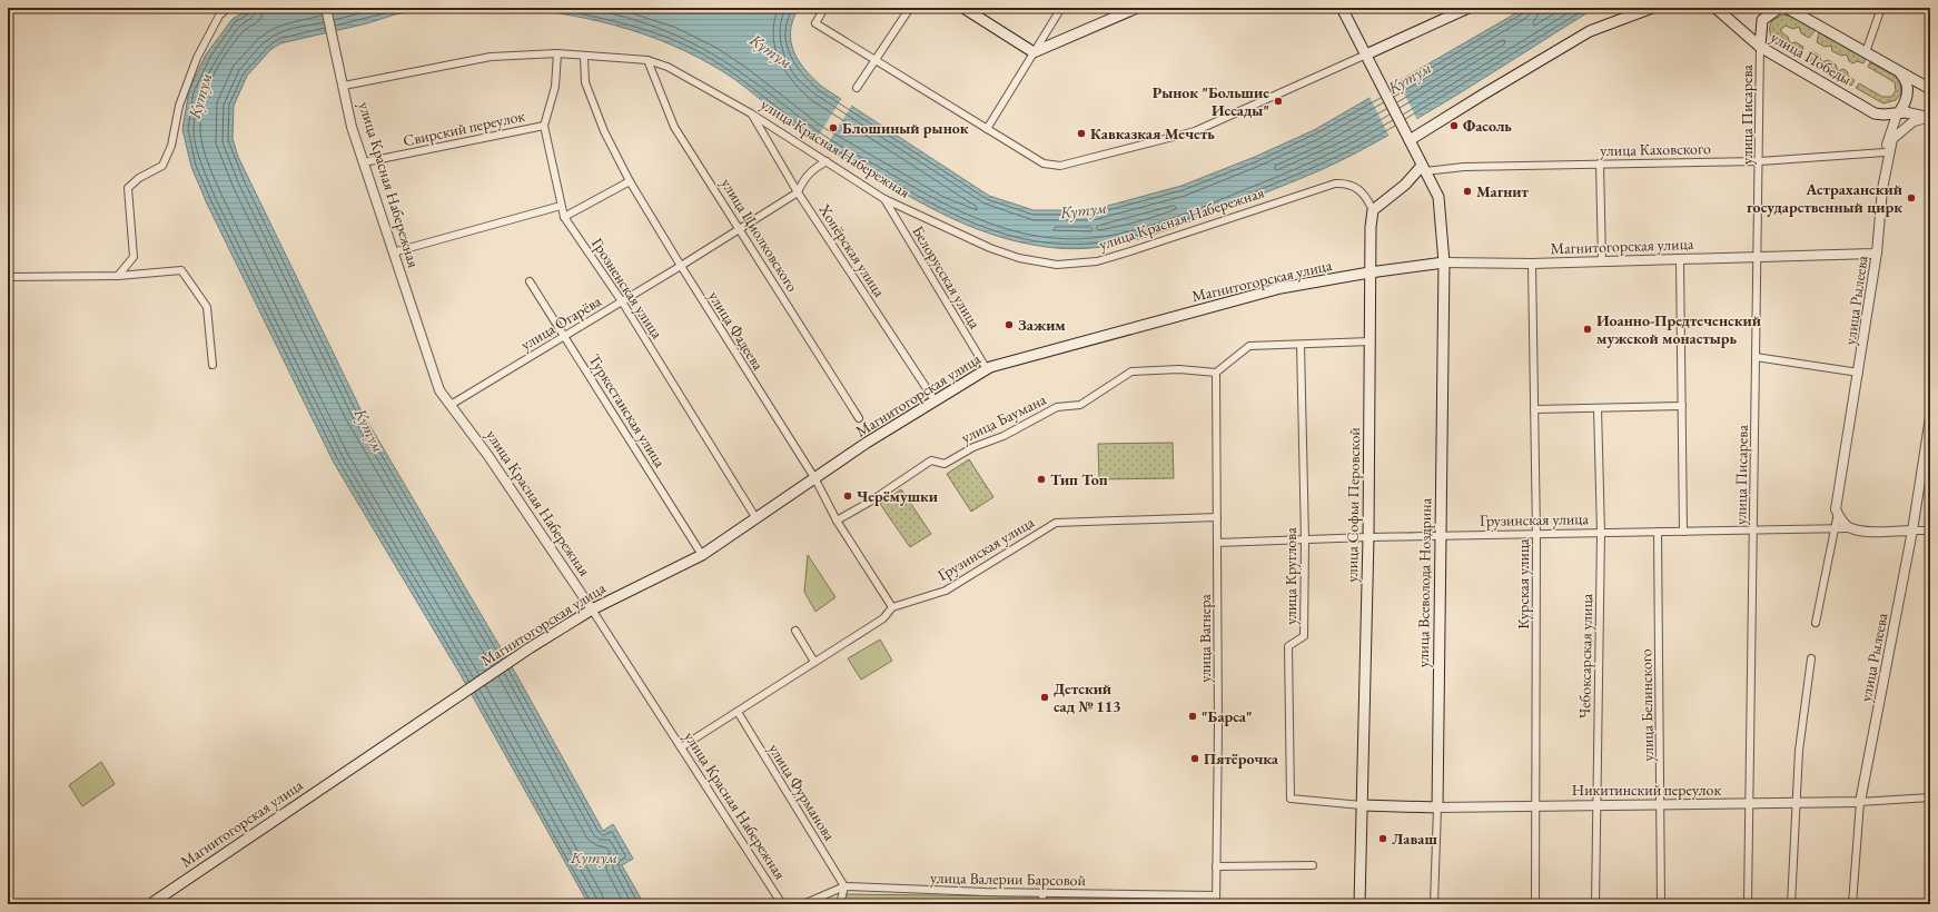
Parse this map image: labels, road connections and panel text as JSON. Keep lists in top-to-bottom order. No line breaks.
{"streets":{"main road":["улица Победы","Магнитогорская улица","улица Софьи Перовской","улица Всеволода Ноздрина","Никитинский переулок"],"street":["улица Писарева","Свирский переулок","улица Красная Набережная","улица Каховского","улица Циолковского","Хопёрская улица","Белорусская улица","Грозненская улица","улица Рылеева","улица Огарёва","улица Фадеева","Туркестанская улица","улица Баумана","Грузинская улица","улица Круглова","Курская улица","улица Вагнера","Чебоксарская улица","улица Белинского","улица Фурманова","улица Валерии Барсовой"]},"crossings":[["улица Победы","улица Писарева"],["улица Писарева","улица Каховского"],["улица Писарева","Магнитогорская улица"],["улица Писарева","Грузинская улица"],["улица Писарева","Никитинский переулок"],["Свирский переулок","улица Красная Набережная"],["Свирский переулок","Грозненская улица"],["улица Красная Набережная","улица Циолковского"],["улица Красная Набережная","Магнитогорская улица"],["улица Красная Набережная","Хопёрская улица"],["улица Красная Набережная","Белорусская улица"],["улица Красная Набережная","Грозненская улица"],["улица Красная Набережная","улица Огарёва"],["улица Красная Набережная","улица Фадеева"],["улица Красная Набережная","улица Софьи Перовской"],["улица Красная Набережная","Грузинская улица"],["улица Каховского","улица Всеволода Ноздрина"],["улица Циолковского","улица Огарёва"],["Магнитогорская улица","Хопёрская улица"],["Магнитогорская улица","Белорусская улица"],["Магнитогорская улица","Грозненская улица"],["Магнитогорская улица","улица Рылеева"],["Магнитогорская улица","улица Фадеева"],["Магнитогорская улица","Туркестанская улица"],["Магнитогорская улица","улица Софьи Перовской"],["Магнитогорская улица","улица Всеволода Ноздрина"],["Магнитогорская улица","Курская улица"],["Хопёрская улица","улица Огарёва"],["Грозненская улица","улица Огарёва"],["улица Рылеева","Грузинская улица"],["улица Рылеева","Никитинский переулок"],["улица Огарёва","улица Фадеева"],["улица Огарёва","Туркестанская улица"],["улица Фадеева","улица Баумана"],["улица Фадеева","Грузинская улица"],["улица Баумана","улица Вагнера"],["улица Софьи Перовской","Грузинская улица"],["улица Софьи Перовской","улица Круглова"],["улица Софьи Перовской","Никитинский переулок"],["Грузинская улица","улица Круглова"],["Грузинская улица","улица Всеволода Ноздрина"],["Грузинская улица","Курская улица"],["Грузинская улица","улица Вагнера"],["Грузинская улица","Чебоксарская улица"],["Грузинская улица","улица Белинского"],["Грузинская улица","улица Фурманова"],["улица Круглова","Никитинский переулок"],["улица Всеволода Ноздрина","Никитинский переулок"],["Курская улица","Никитинский переулок"],["улица Вагнера","улица Валерии Барсовой"],["Чебоксарская улица","Никитинский переулок"],["улица Белинского","Никитинский переулок"],["улица Фурманова","улица Валерии Барсовой"]],"water":["Кутум"],"places":["Рынок \"Большие Иссады\"","Фасоль","Блошиный рынок","Кавказкая Мечеть","Магнит","Астраханский государственный цирк","Зажим","Иоанно-Предтеченский мужской монастырь","Тип Топ","Черёмушки","Детский сад № 113","\"Барса\"","Пятёрочка","Лаваш"]}
